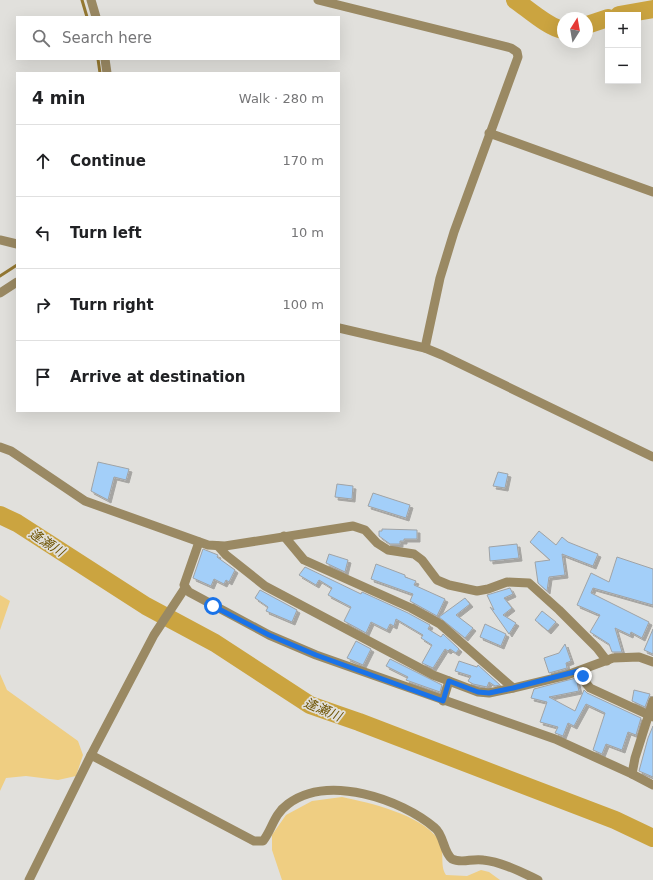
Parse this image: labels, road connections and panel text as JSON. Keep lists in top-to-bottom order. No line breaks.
{"water":["逢瀬川"],"north":"top","page":{"map_buttons":["+","−"],"search":"Search here","heading":["4 min","Walk · 280 m"],"list":[["Continue","170 m"],["Turn left","10 m"],["Turn right","100 m"],"Arrive at destination"]}}
